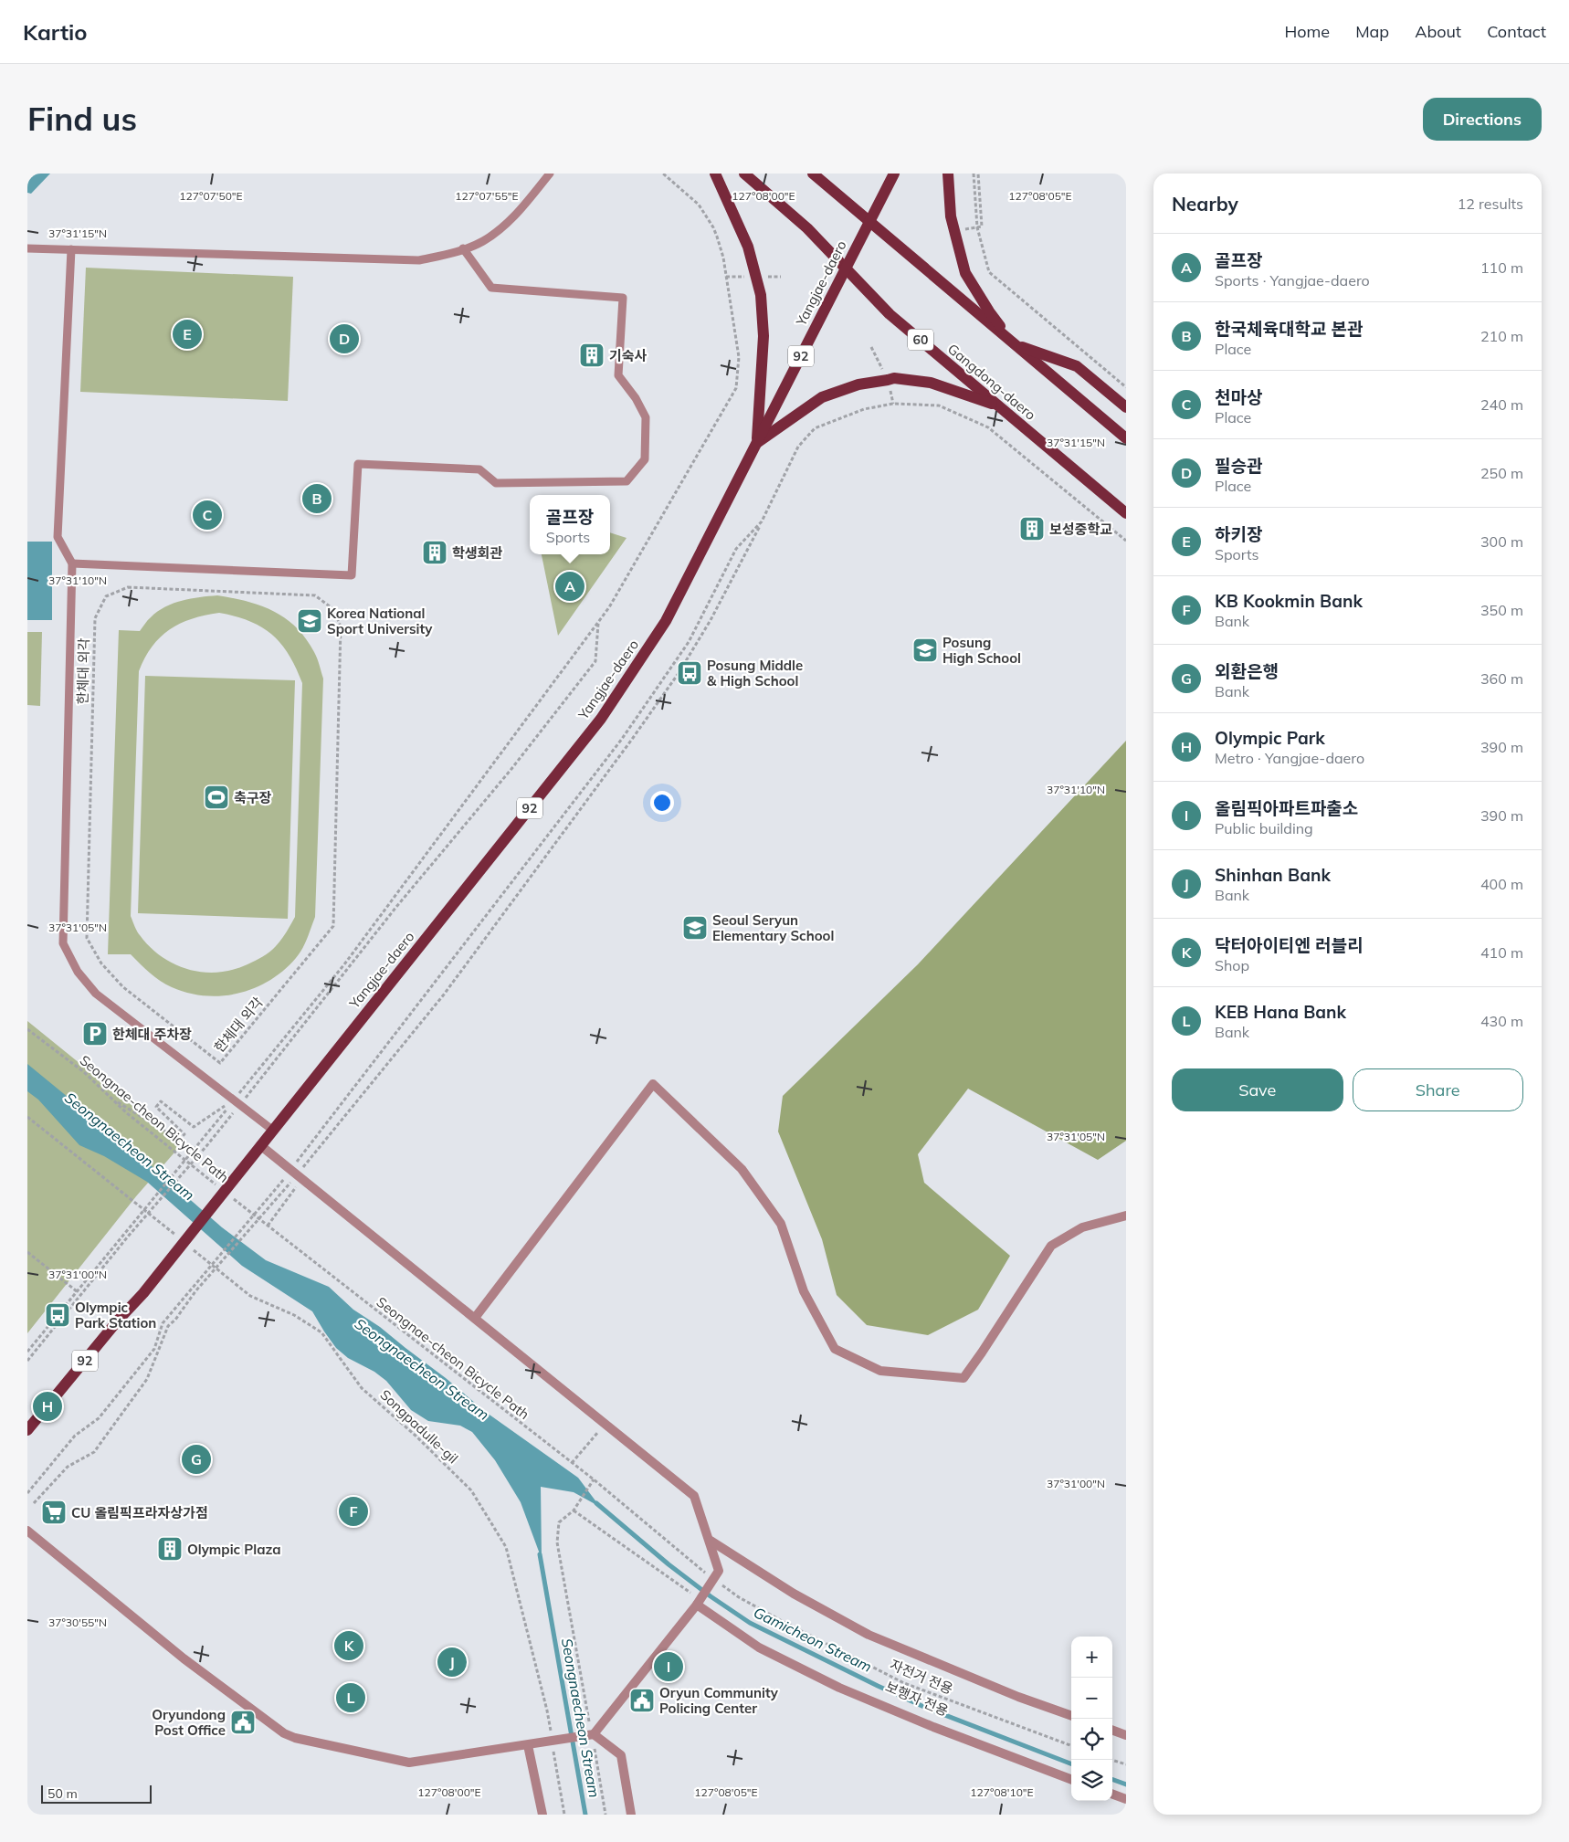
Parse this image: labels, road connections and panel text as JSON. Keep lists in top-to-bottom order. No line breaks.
{"streets":{"main road":["Yangjae-daero","60","92","Gangdong-daero"],"path":["한체대 외각","Seongnae-cheon Bicycle Path","Songpadulle-gil","자전거 전용"]},"crossings":[["Yangjae-daero","92"],["Yangjae-daero","Gangdong-daero"]],"water":["Seongnaecheon Stream","Gamicheon Stream"],"places":{"building":["기숙사","보성중학교","학생회관","Olympic Plaza"],"school or university":["Korea National Sport University","Posung High School","Seoul Seryun Elementary School"],"bus stop":["Posung Middle & High School","Olympic Park Station"],"sports":["축구장"],"parking":["한체대 주차장"],"supermarket":["CU 올림픽프라자상가점"],"public building":["Oryun Community Policing Center","Oryundong Post Office"]},"scale_bar":"50 m","page":{"header":"Kartio","nav":["Home","Map","About","Contact"],"buttons":["Directions",["Save","Share"]],"title":"Find us","heading":["Nearby","12 results"],"list":[{"mark":"A","name":"골프장","note":"Sports · Yangjae-daero","value":"110 m"},{"mark":"B","name":"한국체육대학교 본관","note":"Place","value":"210 m"},{"mark":"C","name":"천마상","note":"Place","value":"240 m"},{"mark":"D","name":"필승관","note":"Place","value":"250 m"},{"mark":"E","name":"하키장","note":"Sports","value":"300 m"},{"mark":"F","name":"KB Kookmin Bank","note":"Bank","value":"350 m"},{"mark":"G","name":"외환은행","note":"Bank","value":"360 m"},{"mark":"H","name":"Olympic Park","note":"Metro · Yangjae-daero","value":"390 m"},{"mark":"I","name":"올림픽아파트파출소","note":"Public building","value":"390 m"},{"mark":"J","name":"Shinhan Bank","note":"Bank","value":"400 m"},{"mark":"K","name":"닥터아이티엔 러블리","note":"Shop","value":"410 m"},{"mark":"L","name":"KEB Hana Bank","note":"Bank","value":"430 m"}],"pins":["E","D","B","C","A","H","G","F","K","J","I","L"],"popup":["골프장","Sports"],"map_buttons":["+","−"],"scale":"50 m"},"coordinates":["127°07'50\"E","127°07'55\"E","127°08'00\"E","127°08'05\"E","37°31'15\"N","37°31'10\"N","37°31'05\"N","37°31'00\"N","37°30'55\"N","127°08'10\"E"]}
